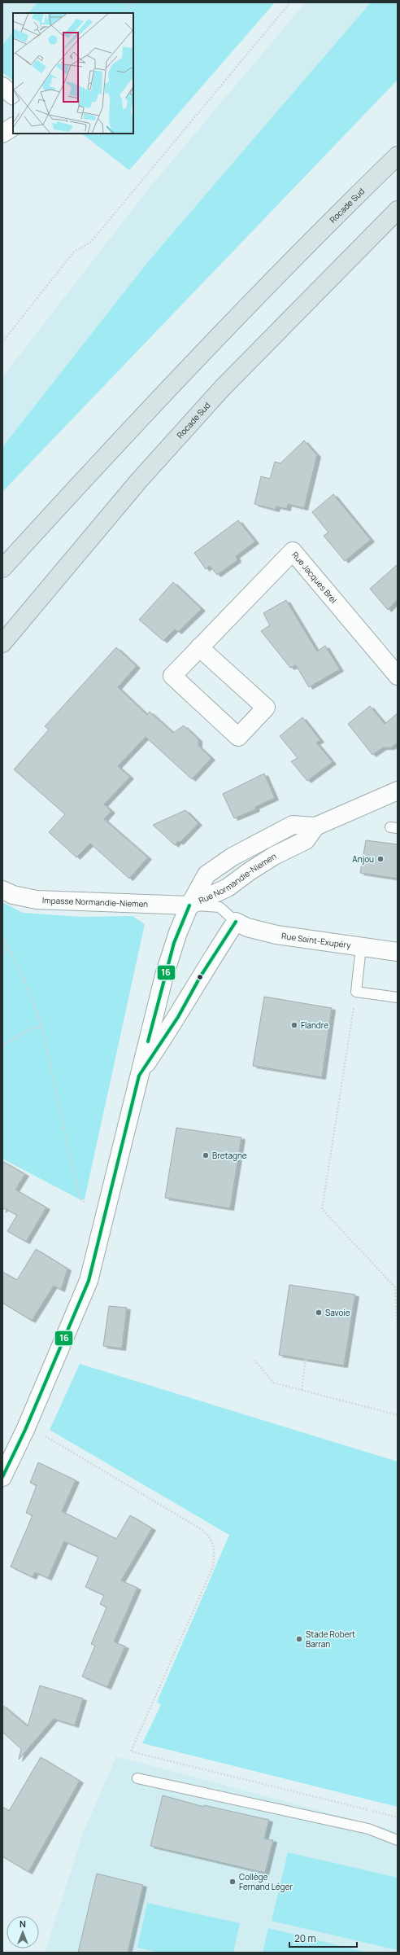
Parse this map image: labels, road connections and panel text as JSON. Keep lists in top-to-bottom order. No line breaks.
{"streets":{"highway":["Rocade Sud"],"street":["Rue Jacques Brel","Rue Normandie-Niemen","Impasse Normandie-Niemen","Rue Saint-Exupéry"]},"crossings":[["Rue Normandie-Niemen","Impasse Normandie-Niemen"]],"places":["Anjou","Flandre","Bretagne","Savoie","Stade Robert Barran","Collège Fernand Léger"],"lines":["transit line 16"],"scale_bar":"20 m","north":"top"}
